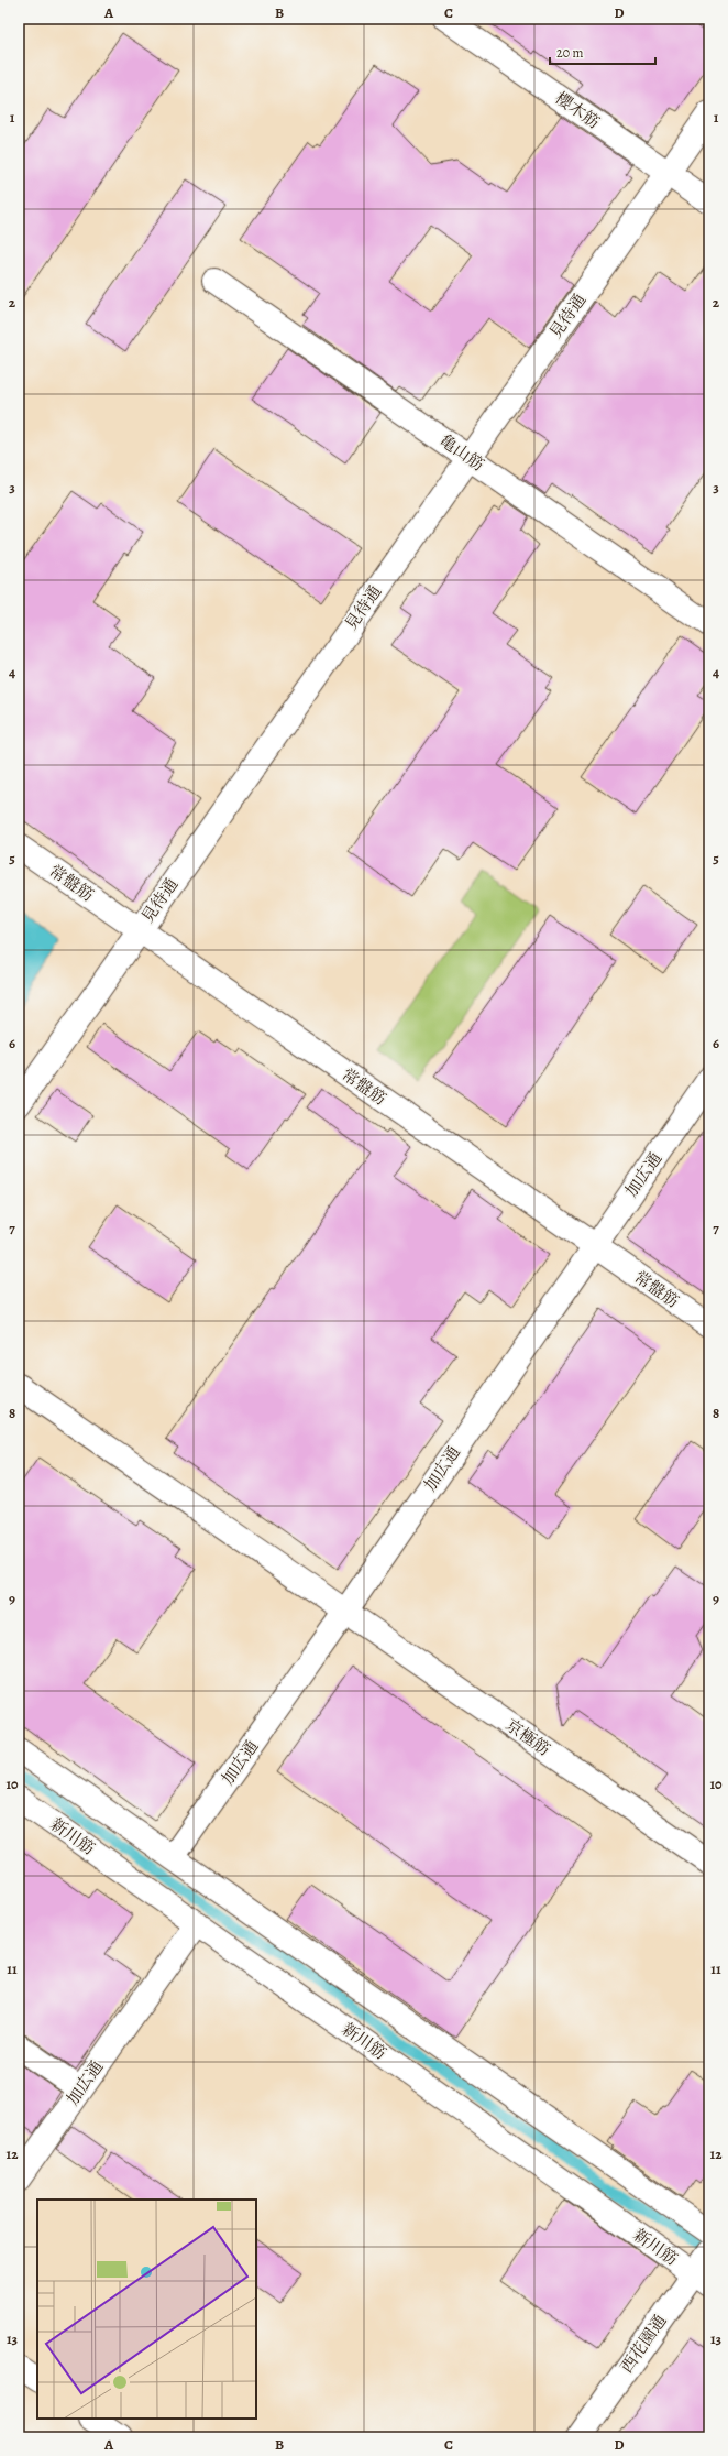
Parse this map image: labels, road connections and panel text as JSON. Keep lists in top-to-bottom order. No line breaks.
{"streets":{"street":["櫻木筋","見待通","亀山筋","常盤筋","加広通","京極筋","新川筋","西花園通"]},"crossings":[["櫻木筋","見待通"],["見待通","亀山筋"],["見待通","常盤筋"],["常盤筋","加広通"],["加広通","京極筋"],["加広通","新川筋"],["新川筋","西花園通"]],"scale_bar":"20 m","grid":{"columns":["A","B","C","D"],"rows":["1","2","3","4","5","6","7","8","9","10","11","12","13"]}}
